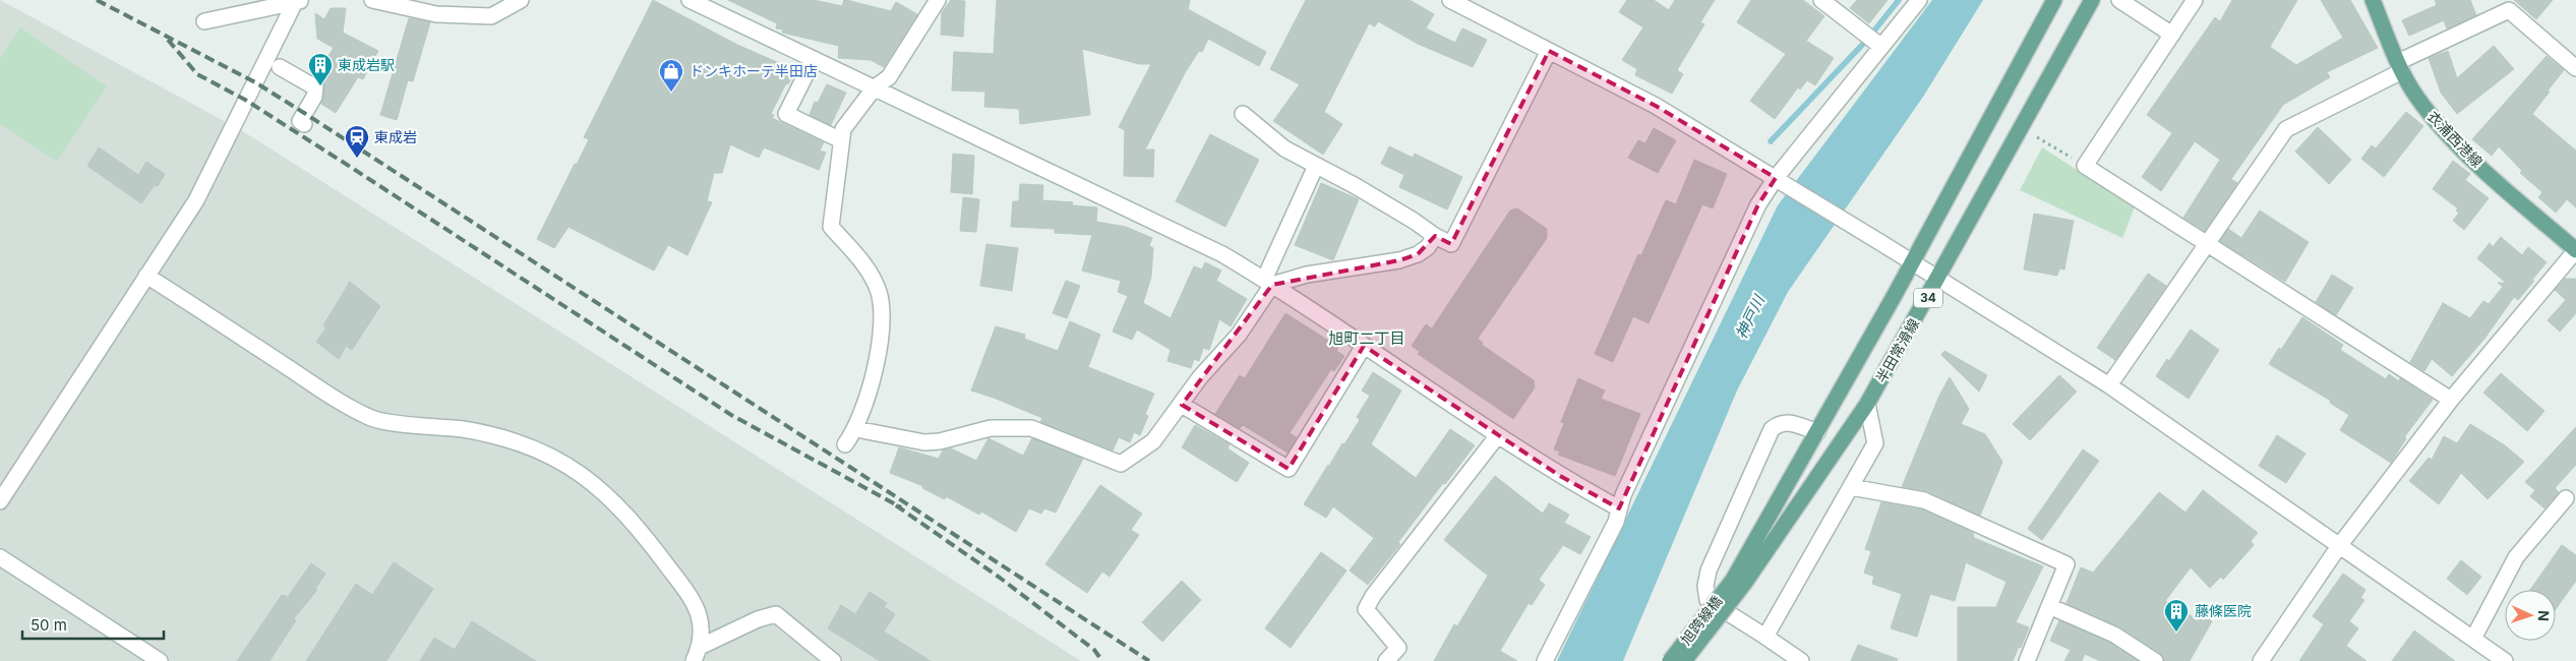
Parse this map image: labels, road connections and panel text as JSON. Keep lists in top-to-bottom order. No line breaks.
{"streets":{"main road":["衣浦西港線","34","半田常滑線","旭跨線橋"]},"crossings":[["34","半田常滑線"],["34","旭跨線橋"],["半田常滑線","旭跨線橋"]],"districts":["旭町二丁目"],"water":["神戸川"],"places":{"building":["東成岩駅","藤條医院"],"shop":["ドンキホーテ半田店"],"station":["東成岩"]},"scale_bar":"50 m","north":"right"}
